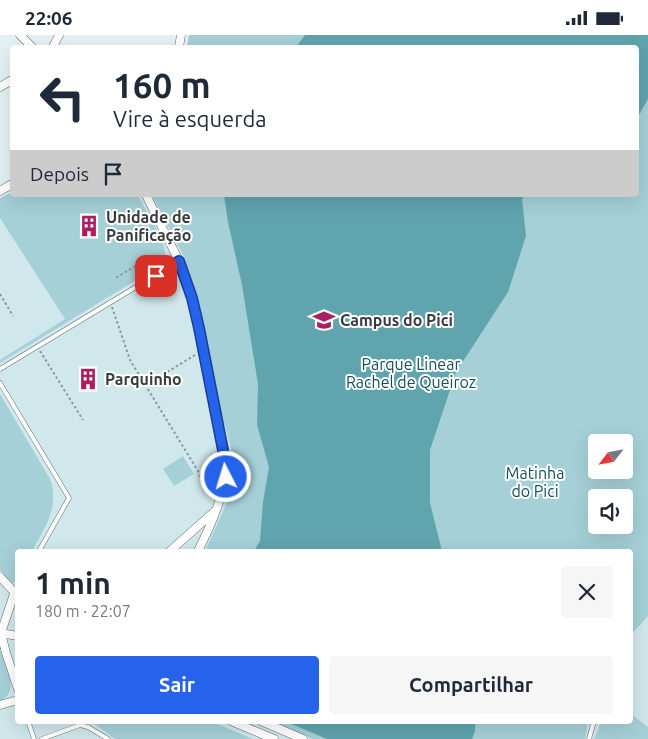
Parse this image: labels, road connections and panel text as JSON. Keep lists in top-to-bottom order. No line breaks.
{"parks":["Parque Linear Rachel de Queiroz","Matinha do Pici"],"places":{"building":["Unidade de Panificação","Parquinho"],"school or university":["Campus do Pici"]},"north":"bottom left","page":{"status":"22:06","turn":["160 m","Vire à esquerda"],"then":"Depois","heading":["1 min","180 m · 22:07"],"buttons":["Sair","Compartilhar"]}}
